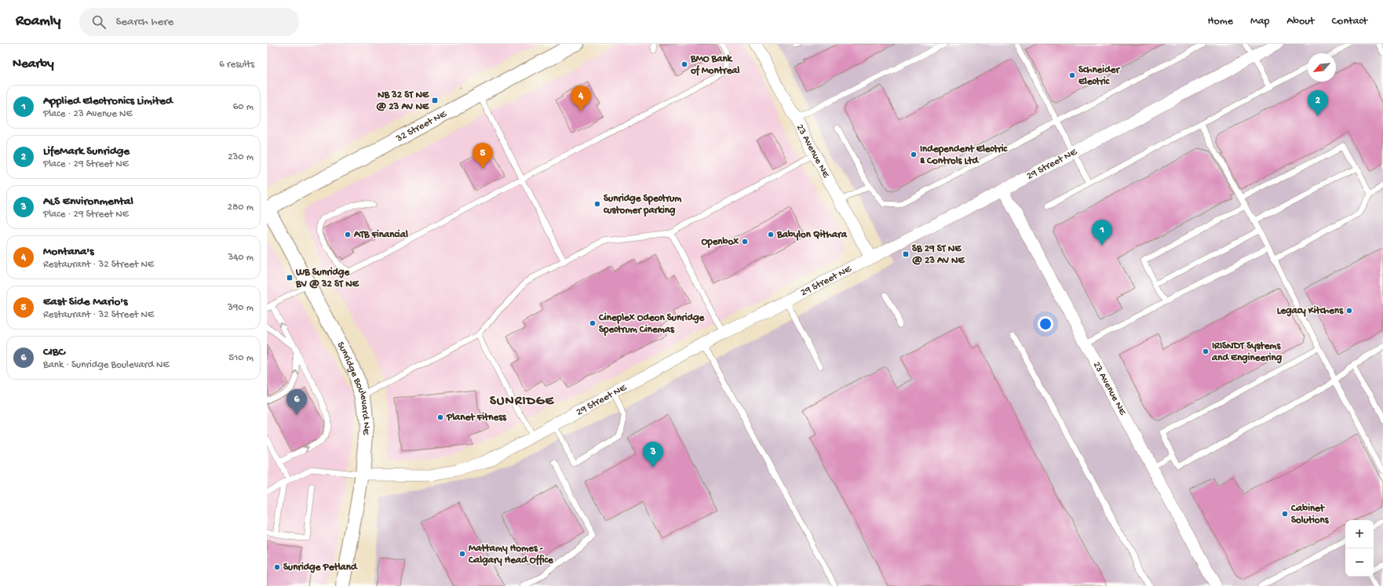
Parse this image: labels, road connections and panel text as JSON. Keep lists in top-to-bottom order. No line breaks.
{"streets":{"street":["32 Street NE","23 Avenue NE","29 Street NE","Sunridge Boulevard NE"]},"crossings":[["32 Street NE","Sunridge Boulevard NE"],["23 Avenue NE","29 Street NE"],["29 Street NE","Sunridge Boulevard NE"]],"districts":["SUNRIDGE"],"places":{"other":["BMO Bank of Montreal","Schneider Electric","Independent Electric & Controls Ltd","Sunridge Spectrum customer parking","ATB Financial","Babylon Qithara","Openbox","Legacy Kitchens","Cineplex Odeon Sunridge Spectrum Cinemas","IRISNDT Systems and Engineering","Planet Fitness","Cabinet Solutions","Mattamy Homes - Calgary Head Office","Sunridge Petland"],"transit":["NB 32 ST NE @ 23 AV NE","SB 29 ST NE @ 23 AV NE","WB Sunridge BV @ 32 ST NE"]},"north":"bottom left","page":{"header":"Roamly","search":"Search here","nav":["Home","Map","About","Contact"],"heading":["Nearby","6 results"],"list":[{"mark":"1","name":"Applied Electronics Limited","note":"Place · 23 Avenue NE","value":"60 m"},{"mark":"2","name":"LifeMark Sunridge","note":"Place · 29 Street NE","value":"230 m"},{"mark":"3","name":"ALS Environmental","note":"Place · 29 Street NE","value":"280 m"},{"mark":"4","name":"Montana's","note":"Restaurant · 32 Street NE","value":"340 m"},{"mark":"5","name":"East Side Mario's","note":"Restaurant · 32 Street NE","value":"390 m"},{"mark":"6","name":"CIBC","note":"Bank · Sunridge Boulevard NE","value":"510 m"}],"pins":["4","2","5","1","6","3"],"map_buttons":["+","−"]}}
